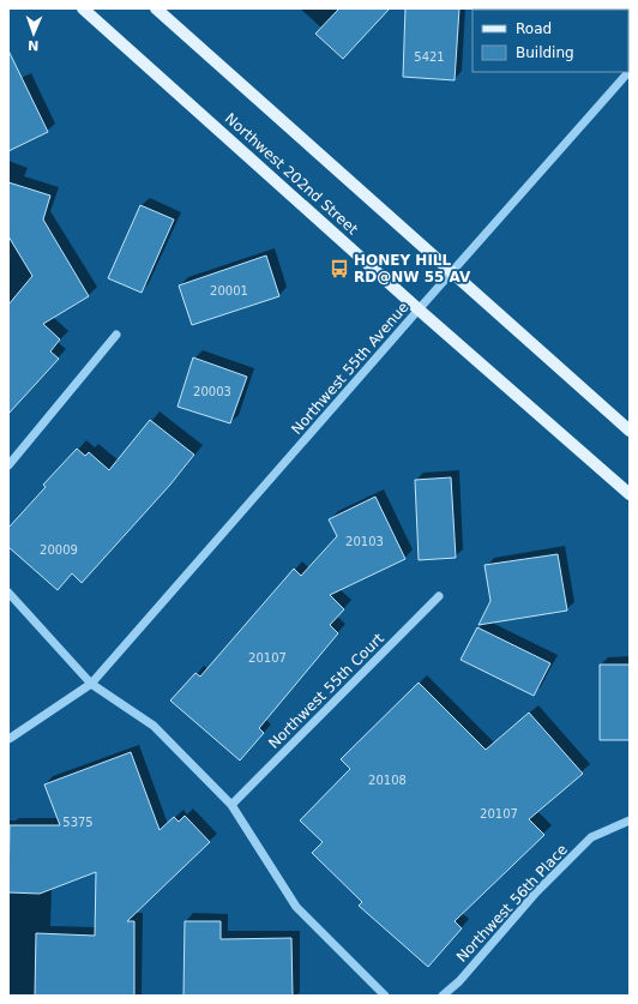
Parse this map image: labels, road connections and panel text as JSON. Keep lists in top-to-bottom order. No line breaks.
{"streets":{"main road":["Northwest 202nd Street"],"street":["Northwest 55th Avenue","Northwest 55th Court","Northwest 56th Place"]},"crossings":[["Northwest 202nd Street","Northwest 55th Avenue"]],"places":{"bus stop":["HONEY HILL RD@NW 55 AV"]},"house_numbers":["5421","20001","20003","20103","20009","20107","20108","20107","5375"],"legend":["Road","Building"],"north":"bottom"}
